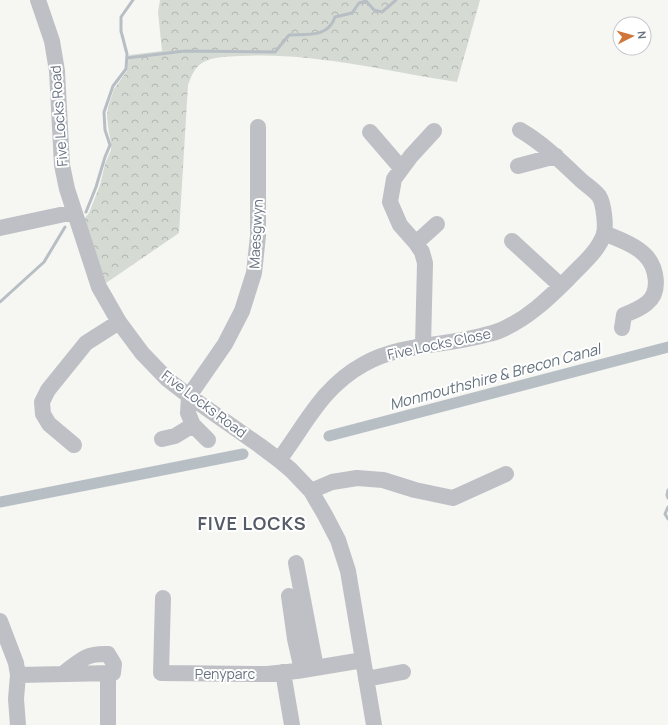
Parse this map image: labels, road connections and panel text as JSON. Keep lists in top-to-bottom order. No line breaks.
{"streets":{"street":["Five Locks Road","Maesgwyn","Five Locks Close","Penyparc"]},"crossings":[["Five Locks Road","Maesgwyn"],["Five Locks Road","Five Locks Close"],["Five Locks Road","Penyparc"]],"districts":["FIVE LOCKS"],"water":["Monmouthshire & Brecon Canal"],"north":"right"}
